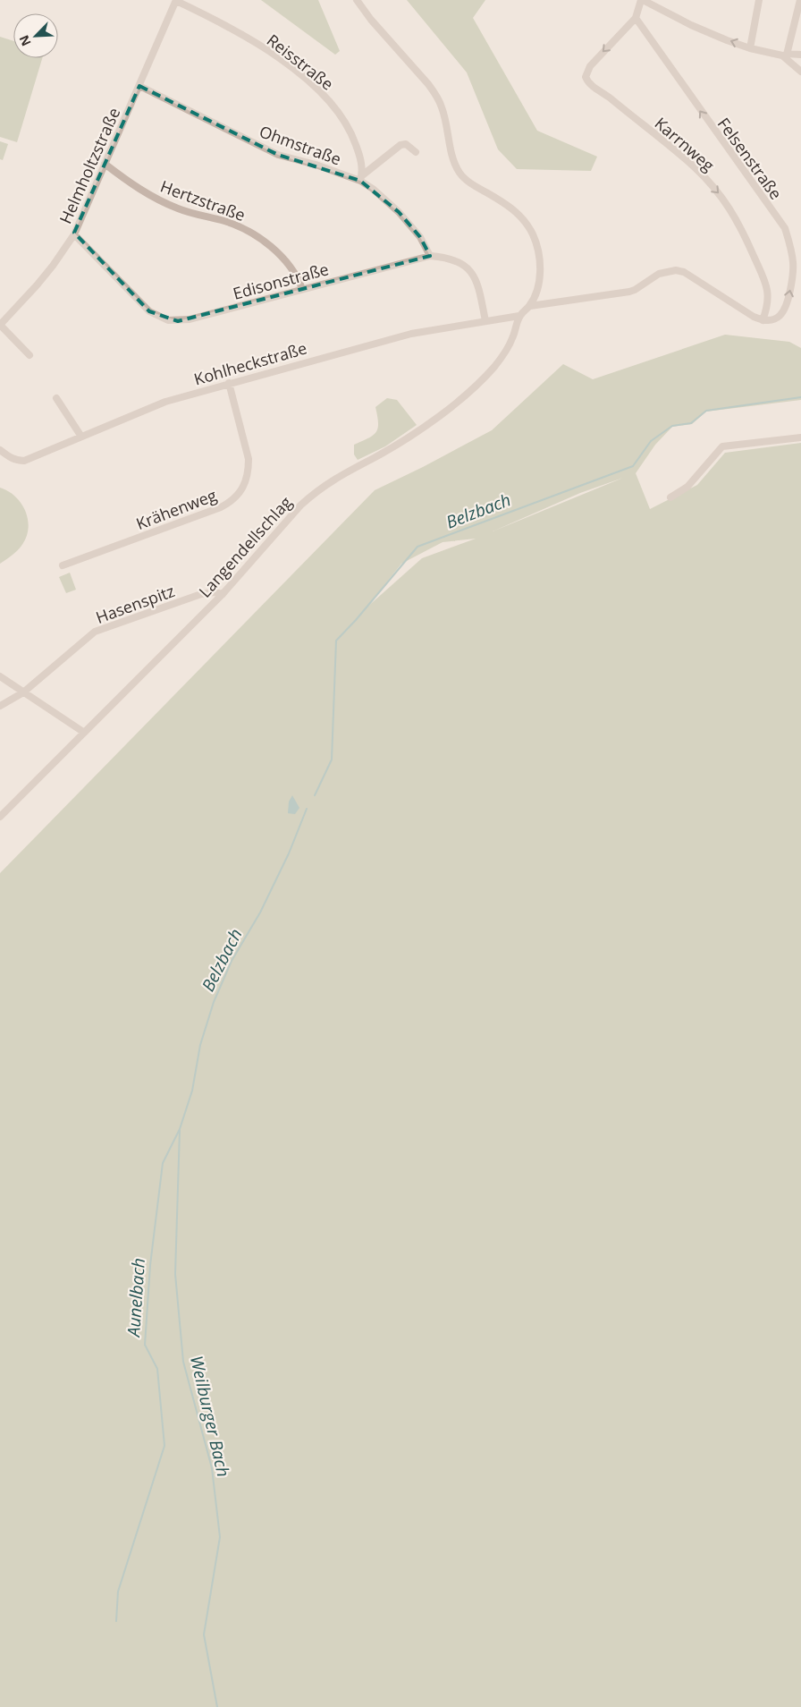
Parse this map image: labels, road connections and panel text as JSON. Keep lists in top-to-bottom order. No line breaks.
{"streets":{"street":["Reisstraße","Karrnweg","Ohmstraße","Felsenstraße","Helmholtzstraße","Hertzstraße","Edisonstraße","Kohlheckstraße","Krähenweg","Langendellschlag","Hasenspitz"]},"crossings":[["Reisstraße","Ohmstraße"],["Reisstraße","Helmholtzstraße"],["Karrnweg","Felsenstraße"],["Ohmstraße","Helmholtzstraße"],["Ohmstraße","Edisonstraße"],["Helmholtzstraße","Hertzstraße"],["Helmholtzstraße","Edisonstraße"],["Hertzstraße","Edisonstraße"],["Edisonstraße","Kohlheckstraße"],["Kohlheckstraße","Krähenweg"],["Kohlheckstraße","Langendellschlag"],["Langendellschlag","Hasenspitz"]],"one_way":["Karrnweg","Felsenstraße"],"water":["Belzbach","Aunelbach","Weilburger Bach"],"north":"bottom left"}
